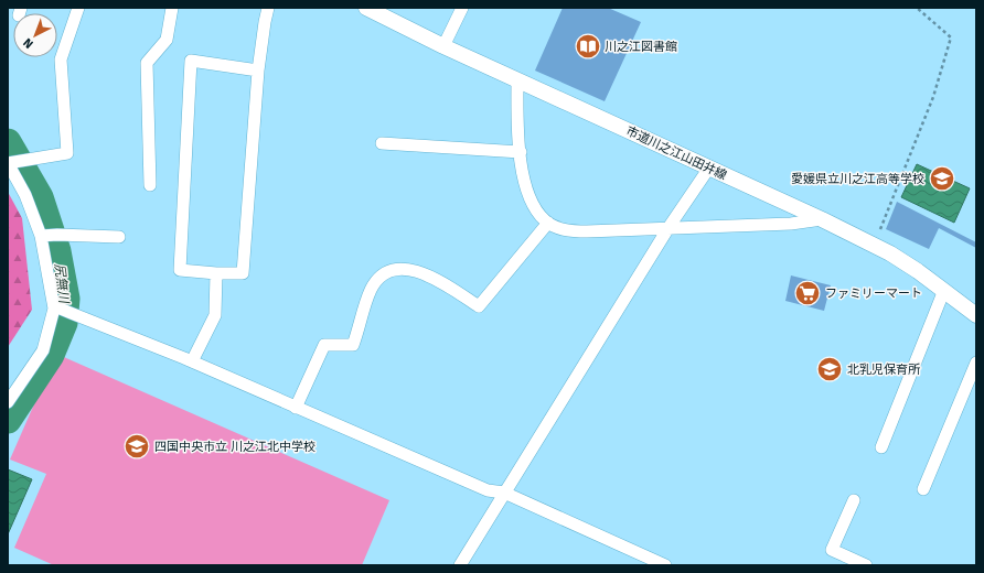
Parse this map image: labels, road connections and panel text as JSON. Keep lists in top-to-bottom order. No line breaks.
{"streets":{"street":["市道川之江山田井線"]},"water":["尻無川"],"places":{"library":["川之江図書館"],"school or university":["愛媛県立川之江高等学校","北乳児保育所","四国中央市立 川之江北中学校"],"supermarket":["ファミリーマート"]},"north":"bottom left"}
